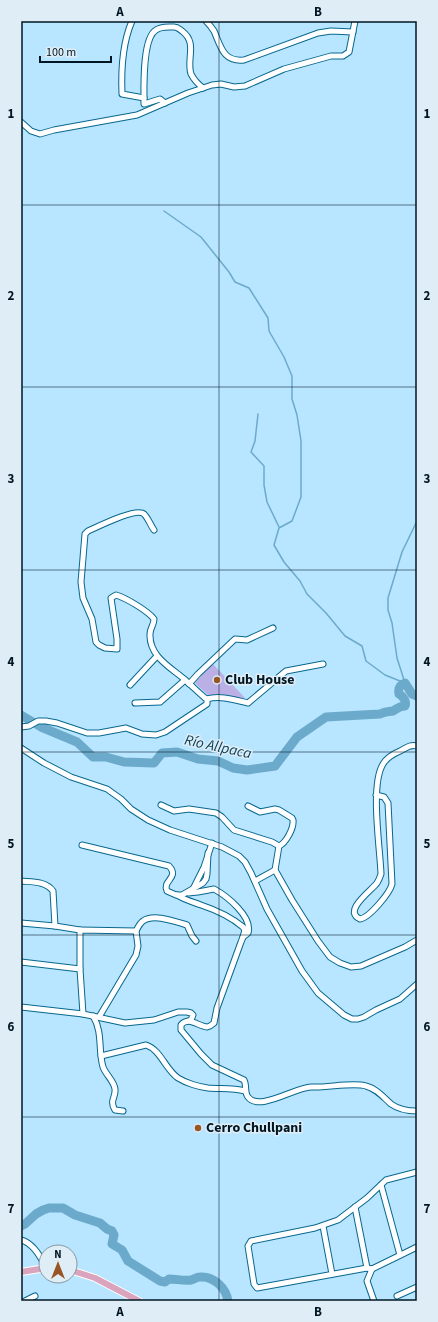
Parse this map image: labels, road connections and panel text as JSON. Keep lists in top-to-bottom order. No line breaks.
{"water":["Río Allpaca"],"places":["Club House","Cerro Chullpani"],"scale_bar":"100 m","north":"top","grid":{"columns":["A","B"],"rows":["1","2","3","4","5","6","7"]}}
